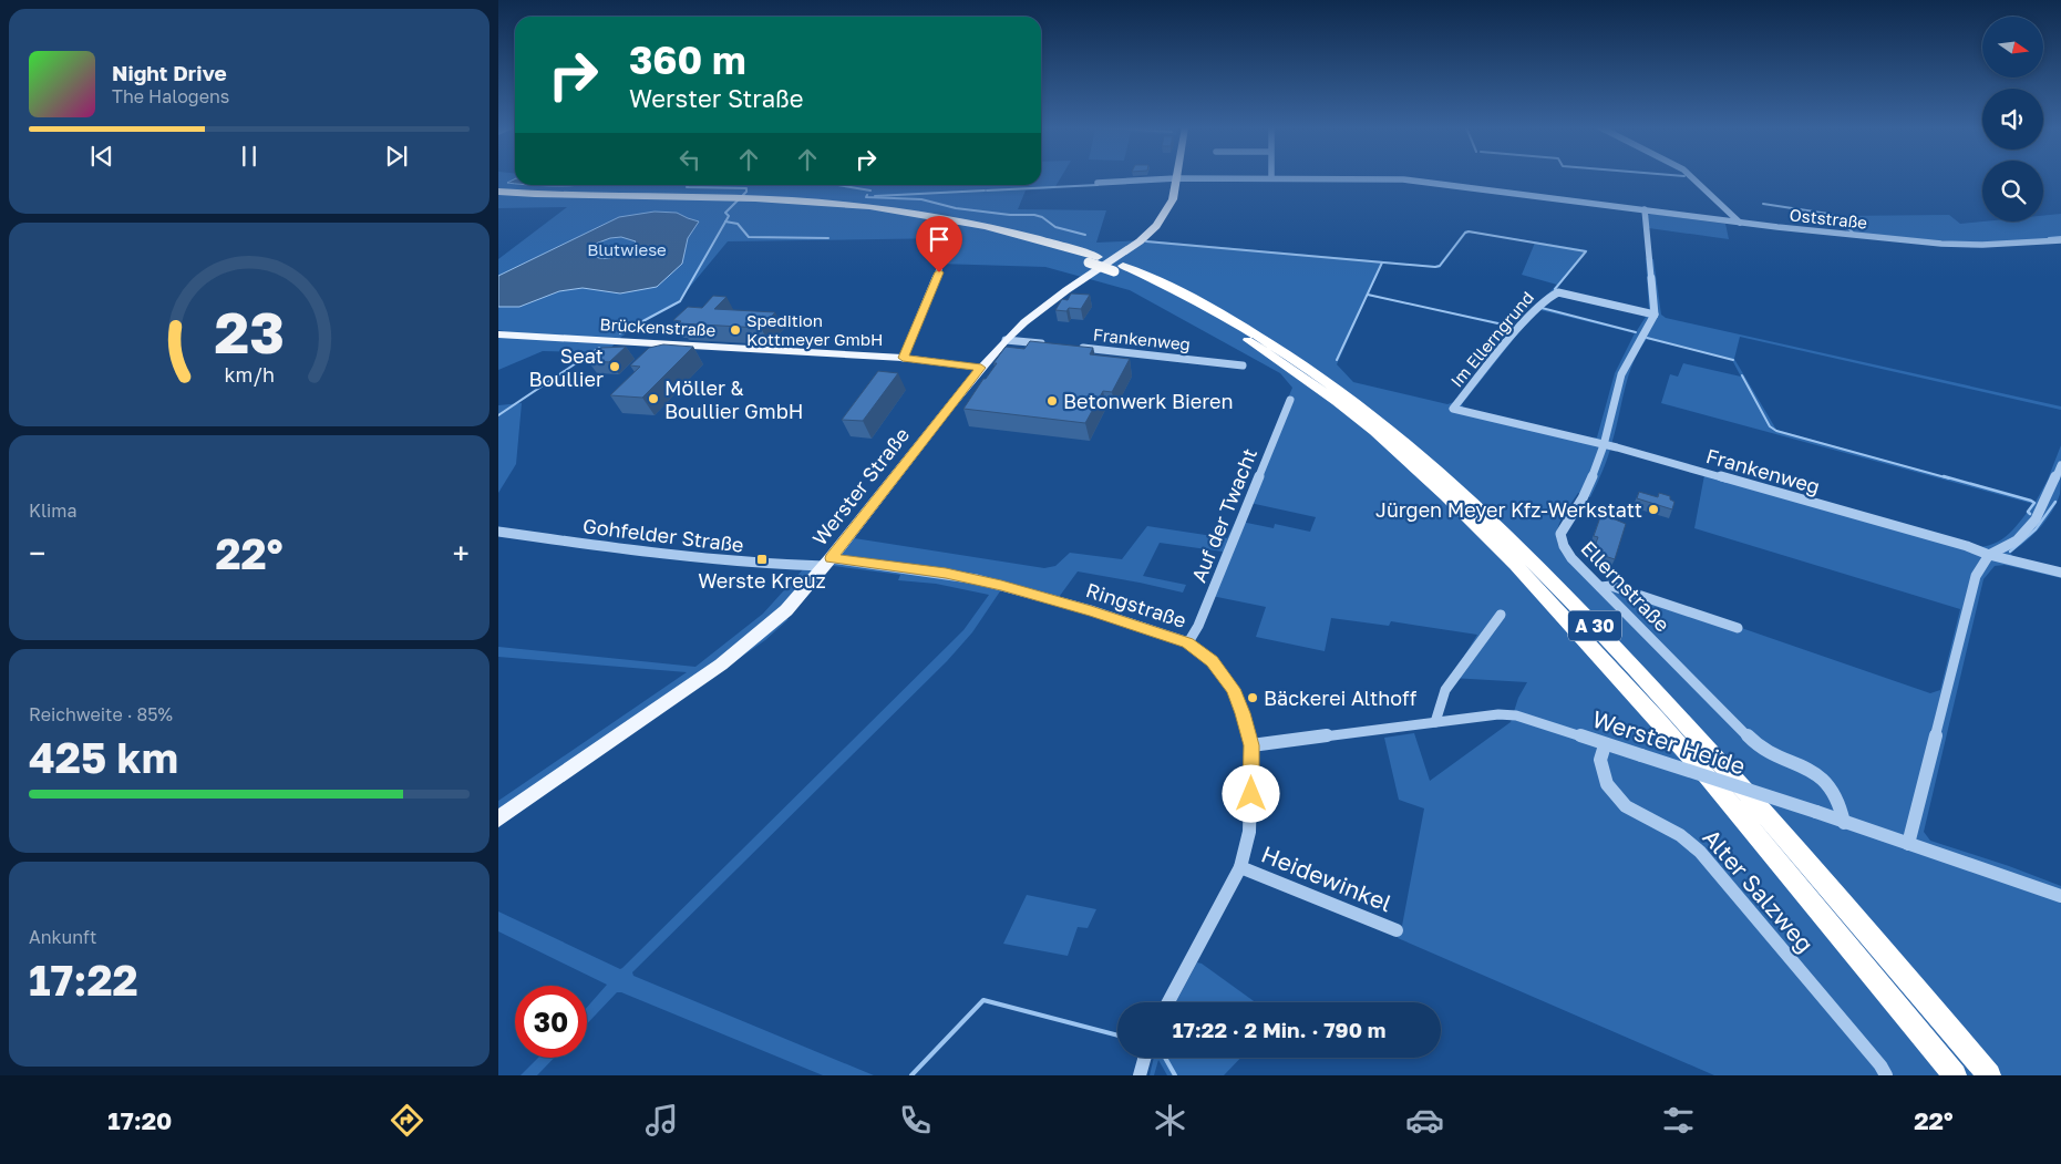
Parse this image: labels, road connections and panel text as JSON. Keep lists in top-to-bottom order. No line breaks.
{"streets":{"highway":["A 30"],"main road":["Brückenstraße","Werster Straße"],"street":["Oststraße","Frankenweg","Im Ellerngrund","Auf der Twacht","Gohfelder Straße","Ellernstraße","Ringstraße","Werster Heide","Heidewinkel","Alter Salzweg"]},"crossings":[["Oststraße","Werster Straße"],["Brückenstraße","Werster Straße"],["Frankenweg","Im Ellerngrund"],["Frankenweg","Ellernstraße"],["Im Ellerngrund","Ellernstraße"],["Werster Straße","Gohfelder Straße"],["Werster Straße","Ringstraße"],["Auf der Twacht","Ringstraße"],["Gohfelder Straße","Ringstraße"],["Ellernstraße","Werster Heide"],["Ringstraße","Werster Heide"],["Ringstraße","Heidewinkel"],["Werster Heide","Alter Salzweg"]],"parks":["Blutwiese"],"places":{"other":["Spedition Kottmeyer GmbH","Seat Boullier","Möller & Boullier GmbH","Betonwerk Bieren","Jürgen Meyer Kfz-Werkstatt","Bäckerei Althoff"],"transit":["Werste Kreuz"]},"north":"right","page":{"turn":["360 m","Werster Straße"],"song":["Night Drive","The Halogens"],"tile":["Klima",["Reichweite · 85%","425 km"],["Ankunft","17:22"]],"heat":["−","22°","+"],"limit":"30","trip":"17:22 · 2 Min. · 790 m","tabs":["17:20","22°"],"gauge":["23","km/h"]}}
